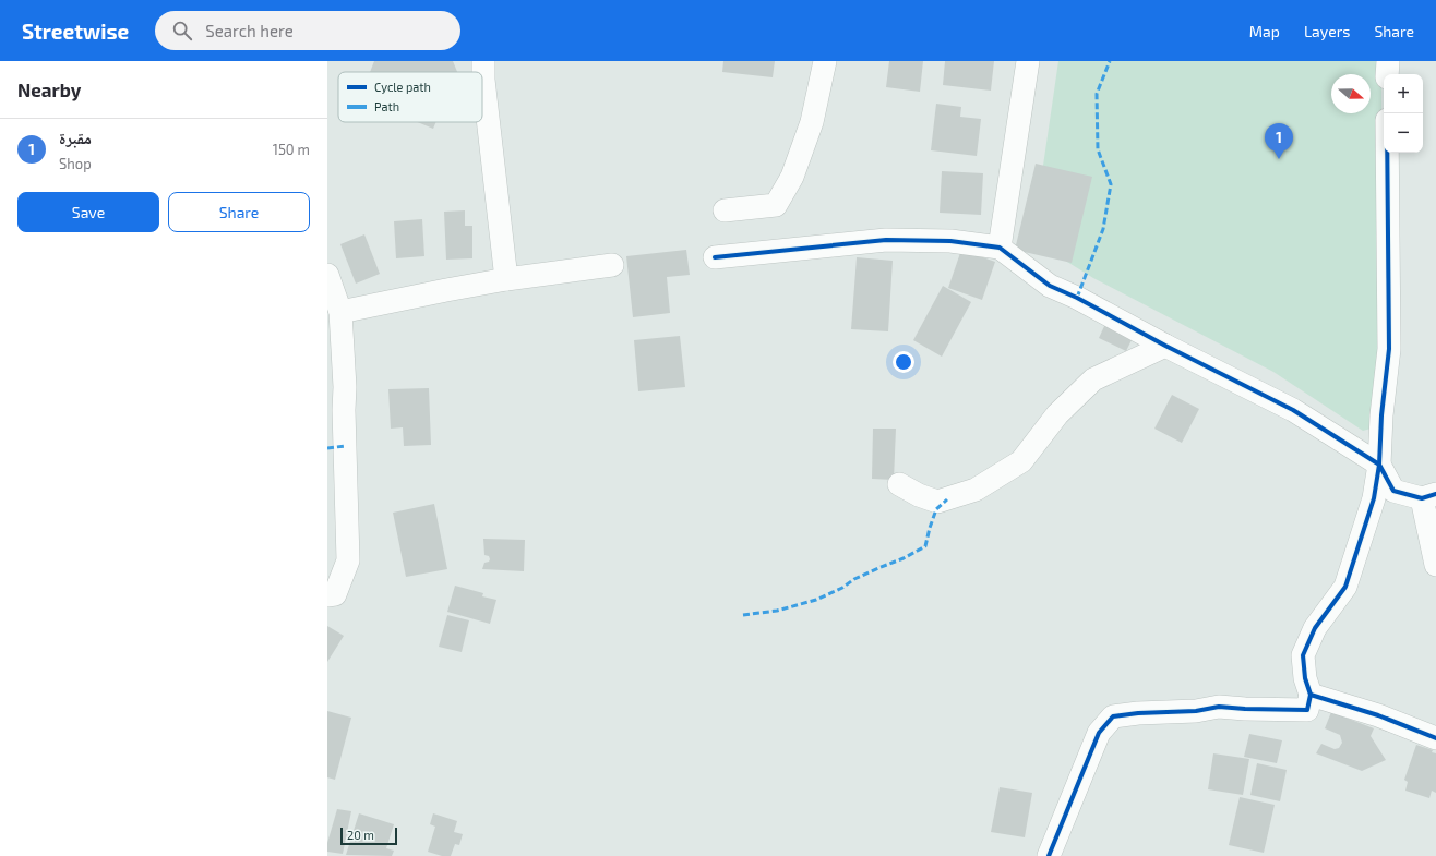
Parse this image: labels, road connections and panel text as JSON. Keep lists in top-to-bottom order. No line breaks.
{"legend":["Cycle path","Path"],"scale_bar":"20 m","north":"right","page":{"header":"Streetwise","search":"Search here","nav":["Map","Layers","Share"],"heading":"Nearby","map_buttons":["+","−"],"list":[{"mark":"1","name":"مقبرة","note":"Shop","value":"150 m"}],"pins":"1","buttons":["Save","Share"],"scale":"20 m"}}
